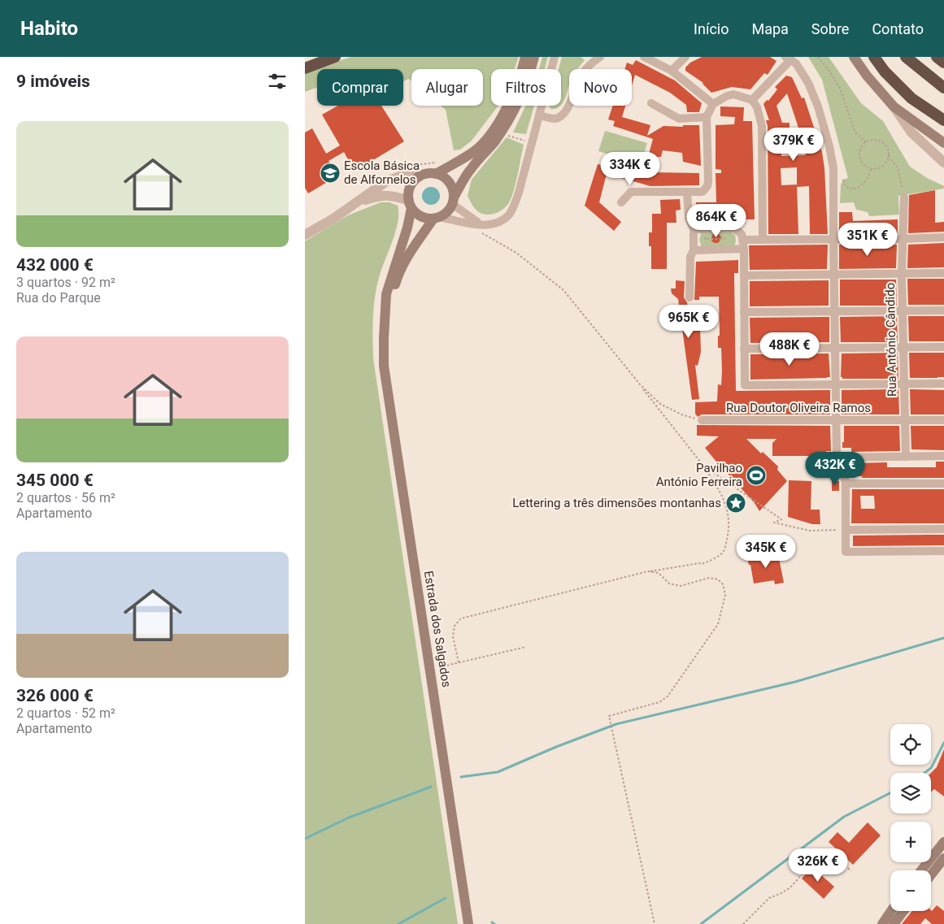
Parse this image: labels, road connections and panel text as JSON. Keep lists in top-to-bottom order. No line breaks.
{"streets":{"main road":["Estrada dos Salgados"],"street":["Rua António Cândido","Rua Doutor Oliveira Ramos"]},"crossings":[["Rua António Cândido","Rua Doutor Oliveira Ramos"]],"places":{"school or university":["Escola Básica de Alfornelos"],"sports":["Pavilhao António Ferreira"],"place":["Lettering a três dimensões montanhas"]},"page":{"header":"Habito","nav":["Início","Mapa","Sobre","Contato"],"heading":"9 imóveis","chip":["Comprar","Alugar","Filtros","Novo"],"list":[{"name":"432 000 €","note":"3 quartos · 92 m² · Rua do Parque"},{"name":"345 000 €","note":"2 quartos · 56 m² · Apartamento"},{"name":"326 000 €","note":"2 quartos · 52 m² · Apartamento"}],"price":["379K €","334K €","864K €","351K €","965K €","488K €","432K €","345K €","326K €"],"map_buttons":["+","−"]}}
